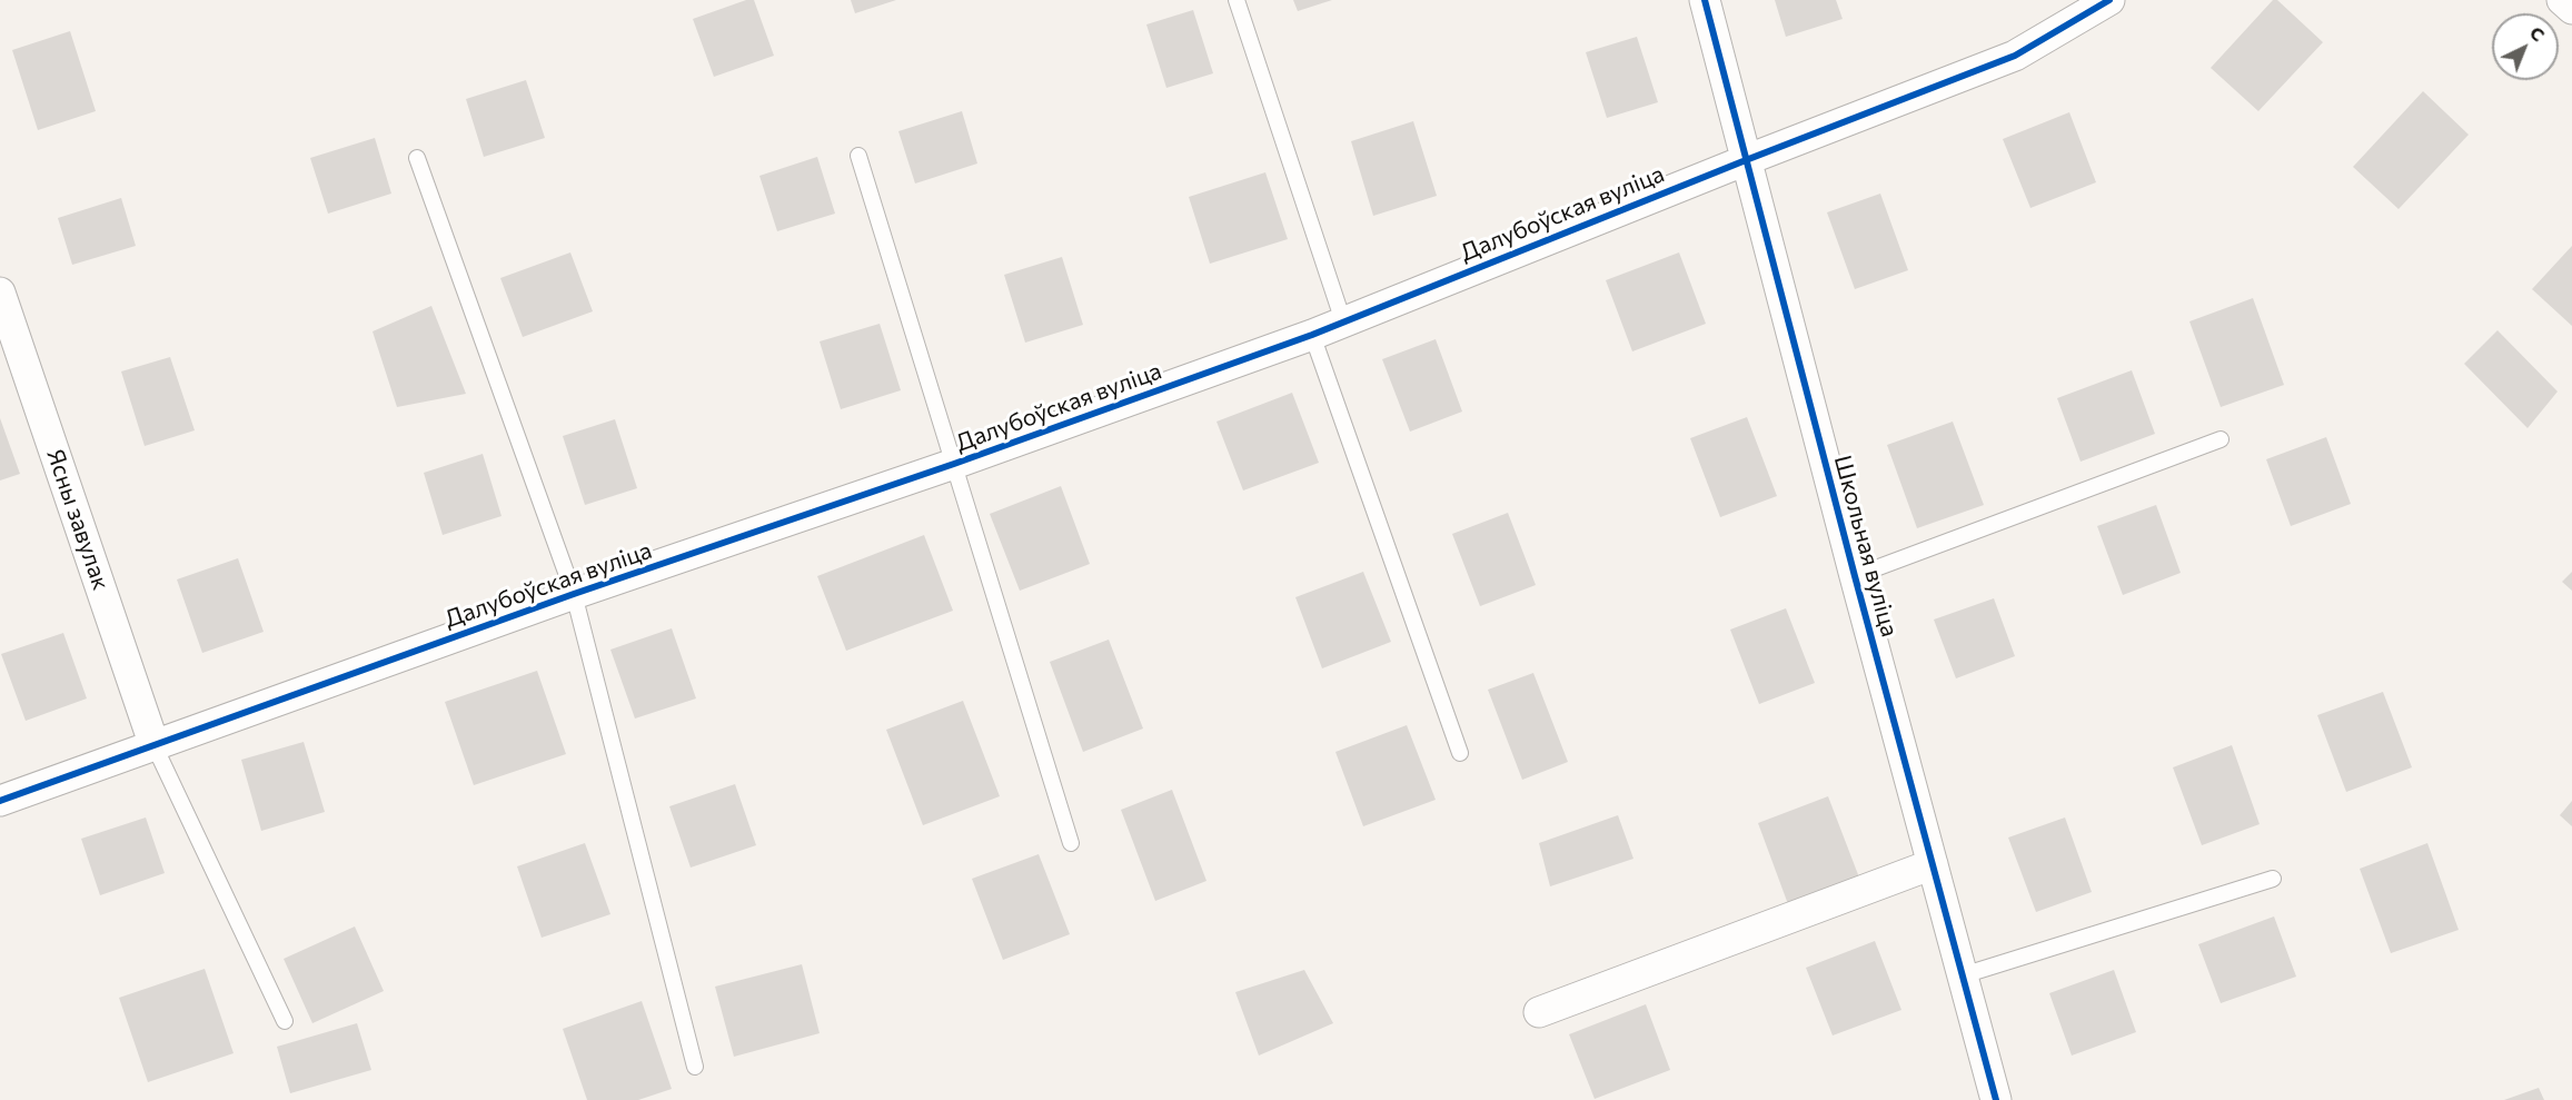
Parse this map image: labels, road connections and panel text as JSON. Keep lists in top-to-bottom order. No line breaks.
{"streets":{"street":["Далубоўская вуліца","Ясны завулак","Школьная вуліца"]},"crossings":[["Далубоўская вуліца","Ясны завулак"],["Далубоўская вуліца","Школьная вуліца"]],"north":"top right"}
